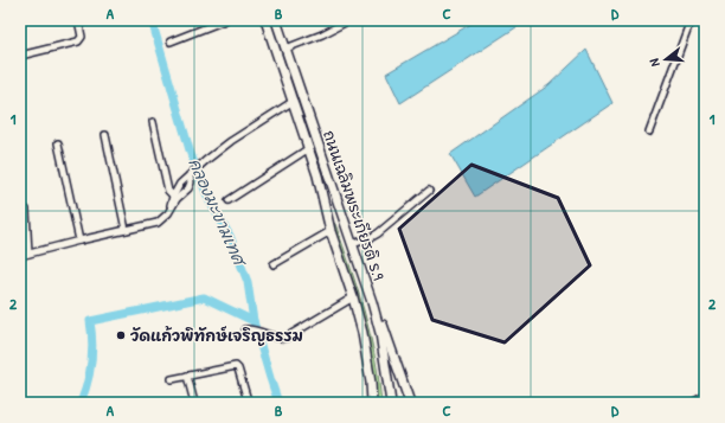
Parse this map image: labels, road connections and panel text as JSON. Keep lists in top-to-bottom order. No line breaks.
{"streets":{"main road":["ถนนเฉลิมพระเกียรติ ร.9"]},"water":["คลองมะขามเทศ"],"places":["วัดแก้วพิทักษ์เจริญธรรม"],"north":"left","grid":{"columns":["A","B","C","D"],"rows":["1","2"]}}
